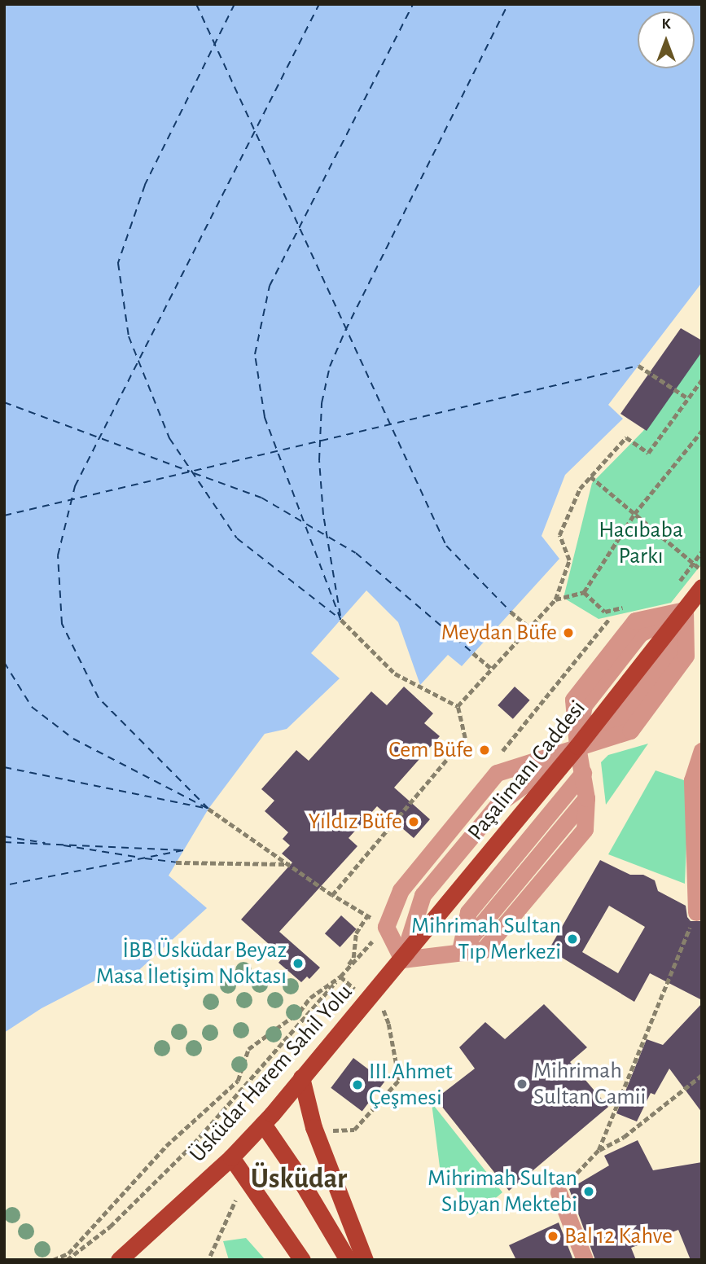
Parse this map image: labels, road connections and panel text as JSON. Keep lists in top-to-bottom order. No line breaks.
{"streets":{"main road":["Paşalimanı Caddesi","Üsküdar Harem Sahil Yolu"]},"crossings":[["Paşalimanı Caddesi","Üsküdar Harem Sahil Yolu"]],"districts":["Üsküdar"],"parks":["Hacıbaba Parkı"],"places":["Meydan Büfe","Cem Büfe","Yıldız Büfe","Mihrimah Sultan Tıp Merkezi","İBB Üsküdar Beyaz Masa İletişim Noktası","Mihrimah Sultan Camii","III.Ahmet Çeşmesi","Mihrimah Sultan Sıbyan Mektebi","Bal 12 Kahve"],"north":"top"}
